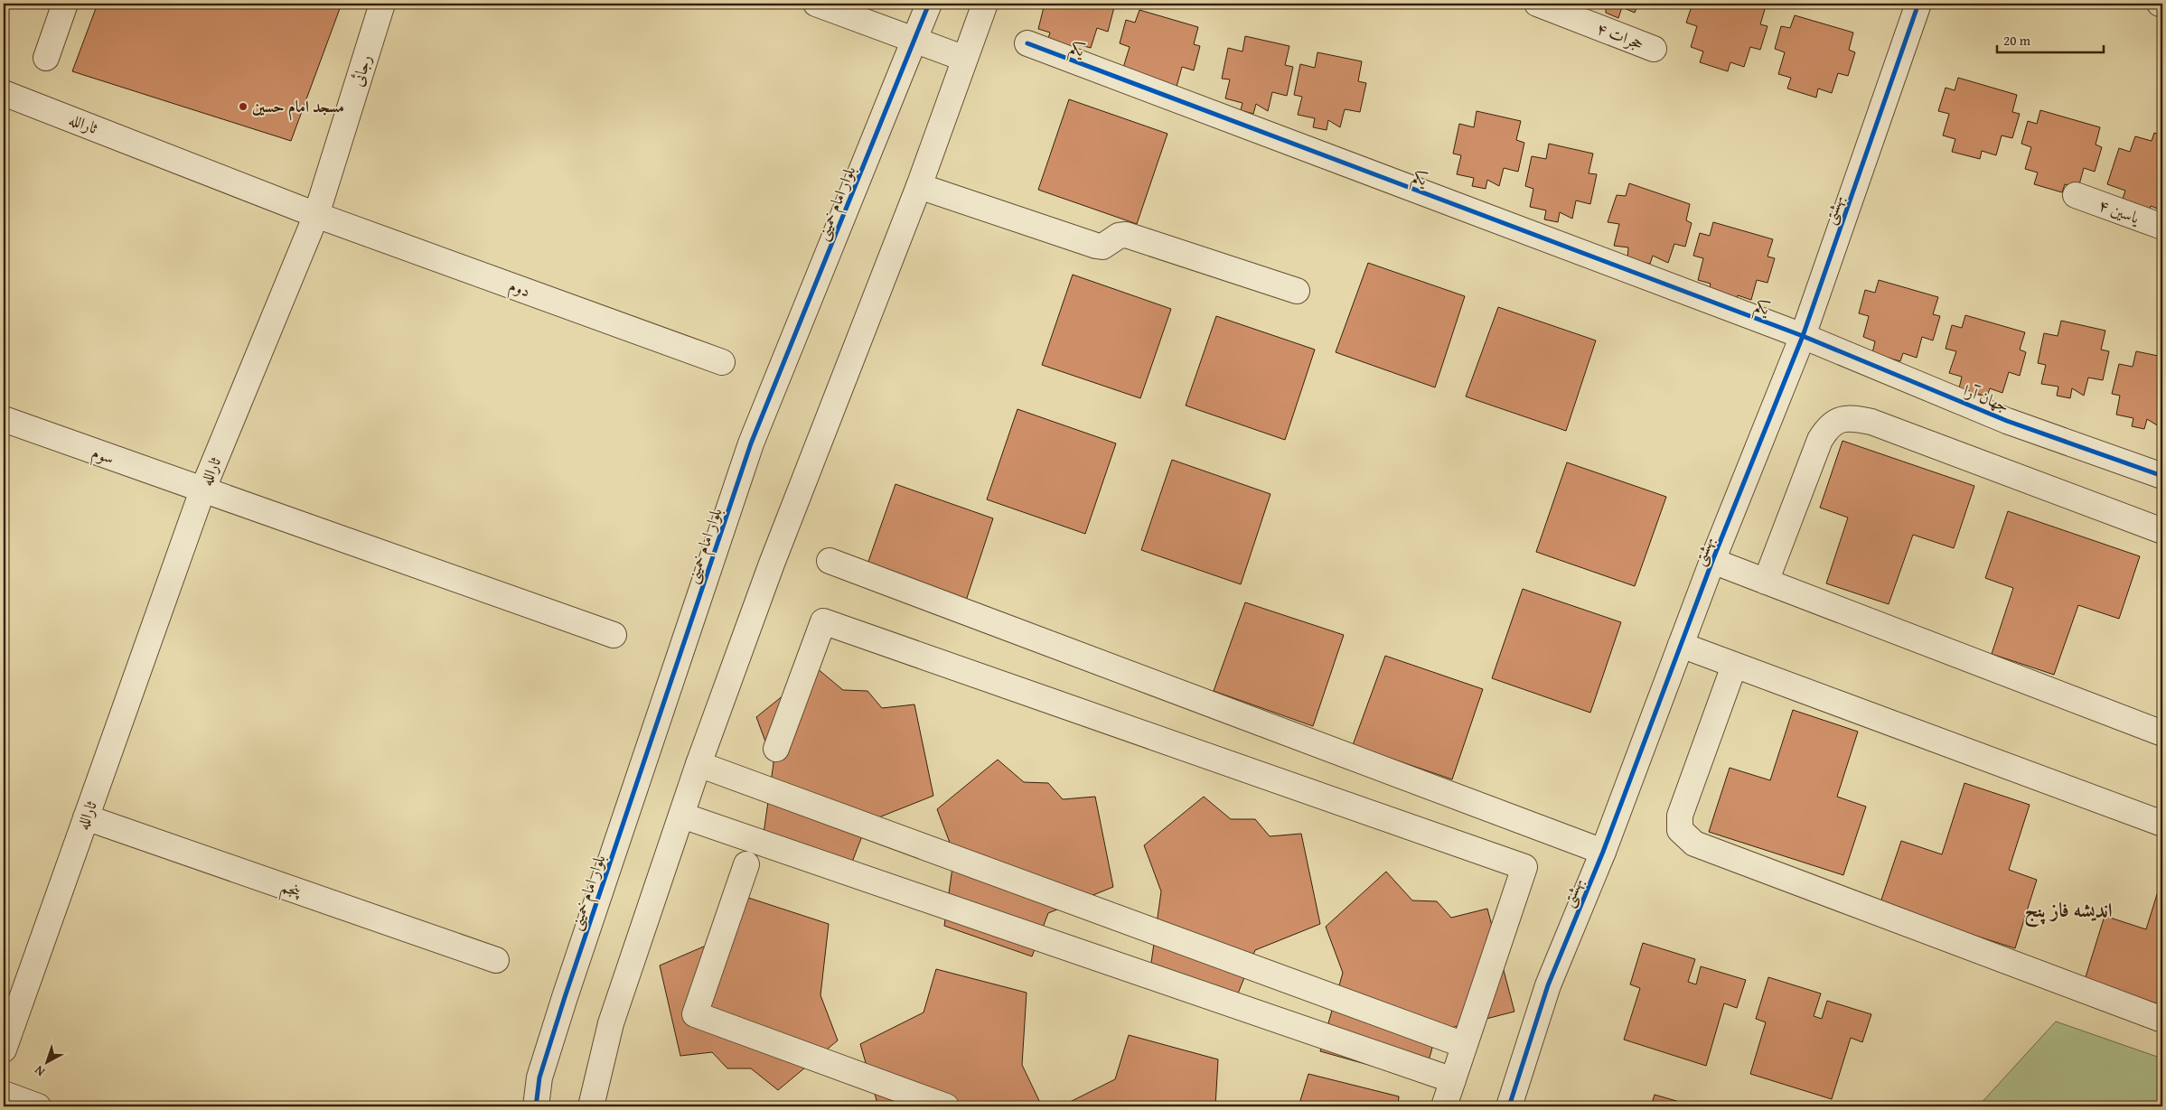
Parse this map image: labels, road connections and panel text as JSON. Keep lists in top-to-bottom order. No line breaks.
{"streets":{"street":["حجرات ۴","یکم","رجائی","ثارالله","بلوار امام خمینی","بهشتی","یاسین ۴","دوم","جهان آرا","سوم","پنجم"]},"crossings":[["یکم","بهشتی"],["یکم","جهان آرا"],["رجائی","ثارالله"],["رجائی","دوم"],["ثارالله","دوم"],["ثارالله","سوم"],["ثارالله","پنجم"],["بهشتی","جهان آرا"]],"districts":["اندیشه فاز پنج"],"places":["مسجد امام حسین"],"scale_bar":"20 m","north":"bottom left"}
